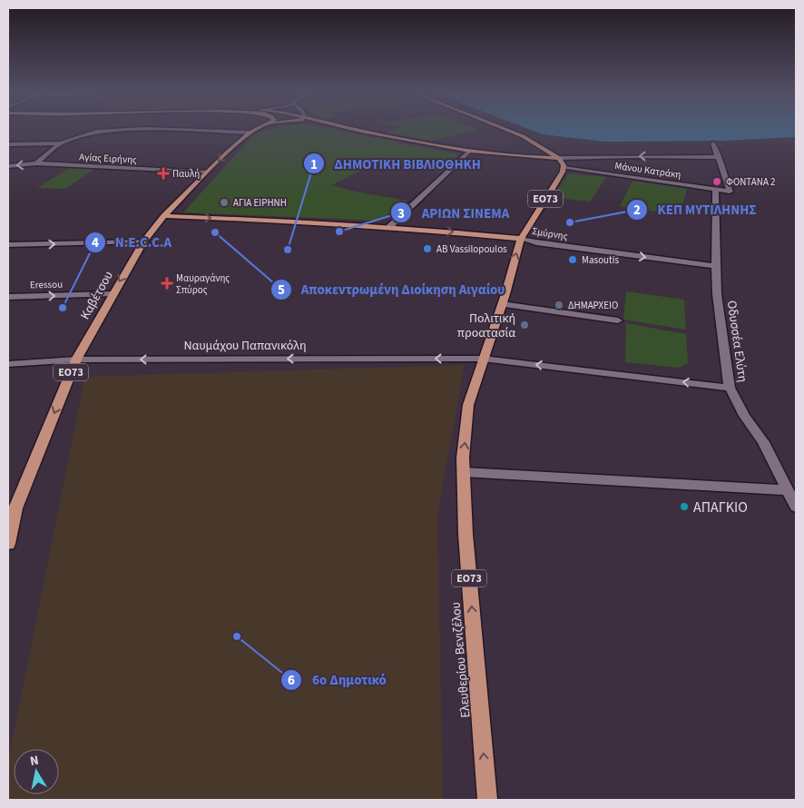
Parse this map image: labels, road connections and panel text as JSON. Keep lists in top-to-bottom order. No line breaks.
{"streets":{"main road":["ΕΟ73","Σμύρνης","Καβέτσου","Ελευθερίου Βενιζέλου"],"street":["Αγίας Ειρήνης","Μάνου Κατράκη","Eressou","Οδυσσέα Ελύτη","Ναυμάχου Παπανικόλη"]},"crossings":[["Αγίας Ειρήνης","Καβέτσου"],["Μάνου Κατράκη","Οδυσσέα Ελύτη"],["Μάνου Κατράκη","Ελευθερίου Βενιζέλου"],["Σμύρνης","Καβέτσου"],["Σμύρνης","Οδυσσέα Ελύτη"],["Σμύρνης","Ελευθερίου Βενιζέλου"],["Eressou","Καβέτσου"],["Καβέτσου","Ναυμάχου Παπανικόλη"],["Οδυσσέα Ελύτη","Ναυμάχου Παπανικόλη"],["Ναυμάχου Παπανικόλη","Ελευθερίου Βενιζέλου"]],"one_way":["Καβέτσου","Ναυμάχου Παπανικόλη","Ελευθερίου Βενιζέλου"],"places":{"health":["Παυλή","Μαυραγάνης Σπύρος"],"other":["ΦΟΝΤΑΝΑ 2","ΑΓIA ΕΙΡΗΝΗ","ΚΕΠ ΜΥΤΙΛΗΝΗΣ","ΑΡΙΩΝ ΣΙΝΕΜΑ","Αποκεντρωμένη Διοίκηση Αιγαίου","AB Vassilopoulos","ΔΗΜΟΤΙΚΗ ΒΙΒΛΙΟΘΗΚΗ","Masoutis","ΔΗΜΑΡΧΕΙΟ","N.E.C.C.A","Πολιτική προατασία","ΑΠΑΓΚΙΟ","6ο Δημοτικό"]},"north":"top"}
